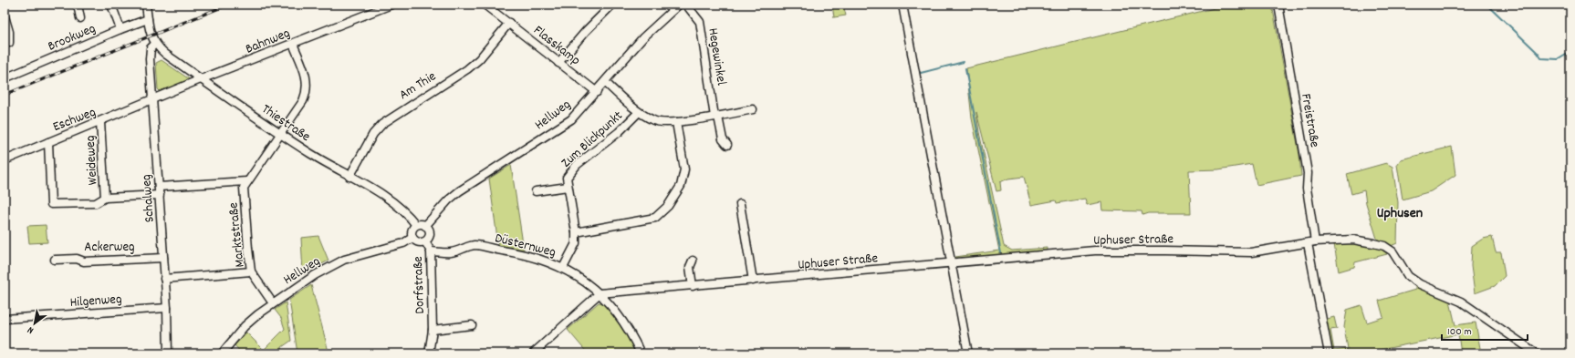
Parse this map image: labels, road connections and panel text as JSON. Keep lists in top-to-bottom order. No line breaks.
{"streets":{"street":["Brookweg","Bahnweg","Flasskamp","Hegewinkel","Am Thie","Hellweg","Eschweg","Freistraße","Thiestraße","Zum Blickpunkt","Weideweg","Schalweg","Marktstraße","Uphuser Straße","Düsternweg","Ackerweg","Dorfstraße","Hilgenweg"]},"crossings":[["Brookweg","Thiestraße"],["Bahnweg","Eschweg"],["Bahnweg","Thiestraße"],["Bahnweg","Schalweg"],["Bahnweg","Marktstraße"],["Flasskamp","Am Thie"],["Flasskamp","Hellweg"],["Am Thie","Thiestraße"],["Hellweg","Thiestraße"],["Hellweg","Marktstraße"],["Hellweg","Dorfstraße"],["Eschweg","Weideweg"],["Eschweg","Schalweg"],["Eschweg","Marktstraße"],["Freistraße","Uphuser Straße"],["Thiestraße","Schalweg"],["Thiestraße","Marktstraße"],["Thiestraße","Dorfstraße"],["Zum Blickpunkt","Düsternweg"],["Weideweg","Marktstraße"],["Schalweg","Marktstraße"],["Schalweg","Ackerweg"],["Schalweg","Hilgenweg"],["Uphuser Straße","Düsternweg"],["Düsternweg","Dorfstraße"]],"districts":["Uphusen"],"scale_bar":"100 m","north":"bottom left"}
